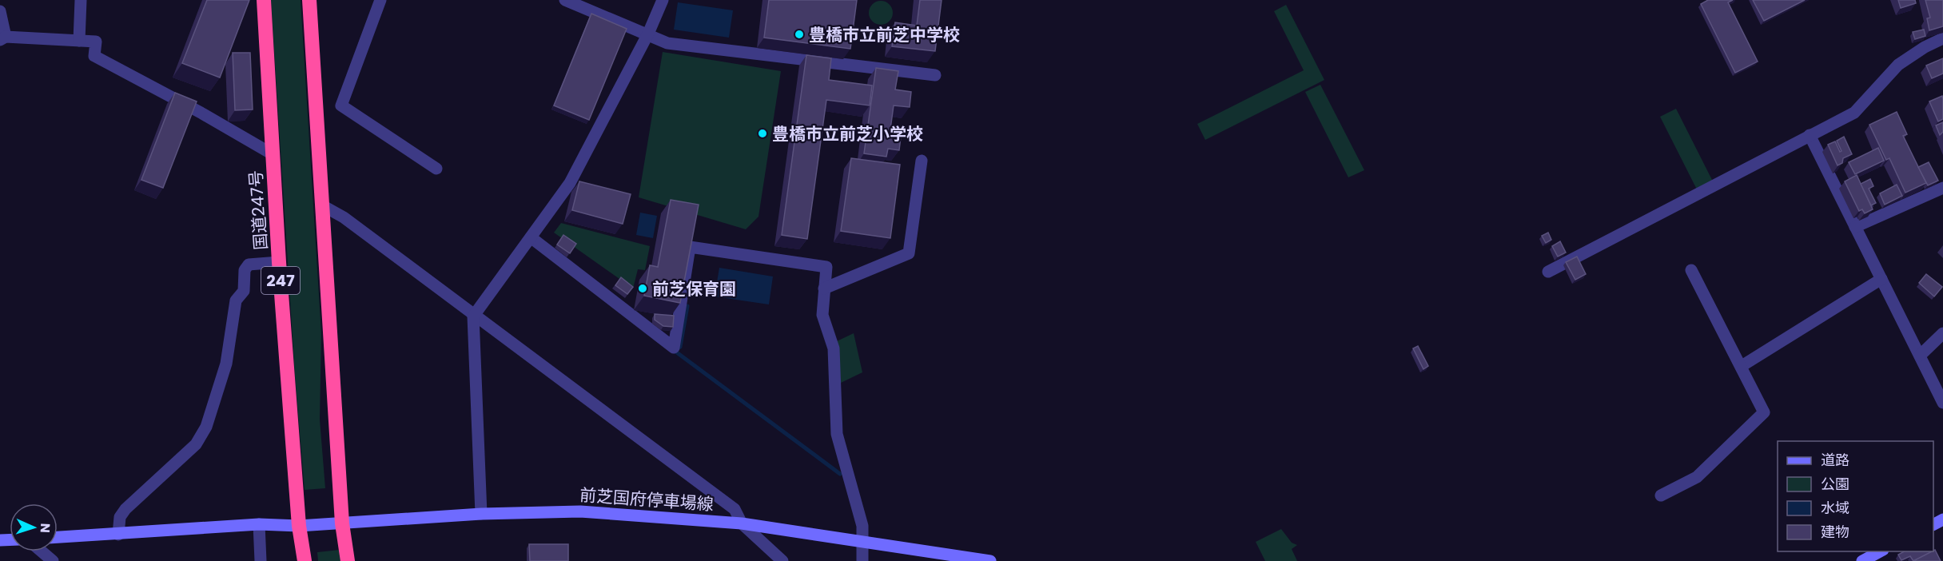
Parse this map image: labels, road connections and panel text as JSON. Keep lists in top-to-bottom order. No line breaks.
{"streets":{"highway":["国道247号","247"],"main road":["前芝国府停車場線"]},"crossings":[["国道247号","前芝国府停車場線"]],"places":["豊橋市立前芝中学校","豊橋市立前芝小学校","前芝保育園"],"legend":["道路","公園","水域","建物"],"north":"right"}
